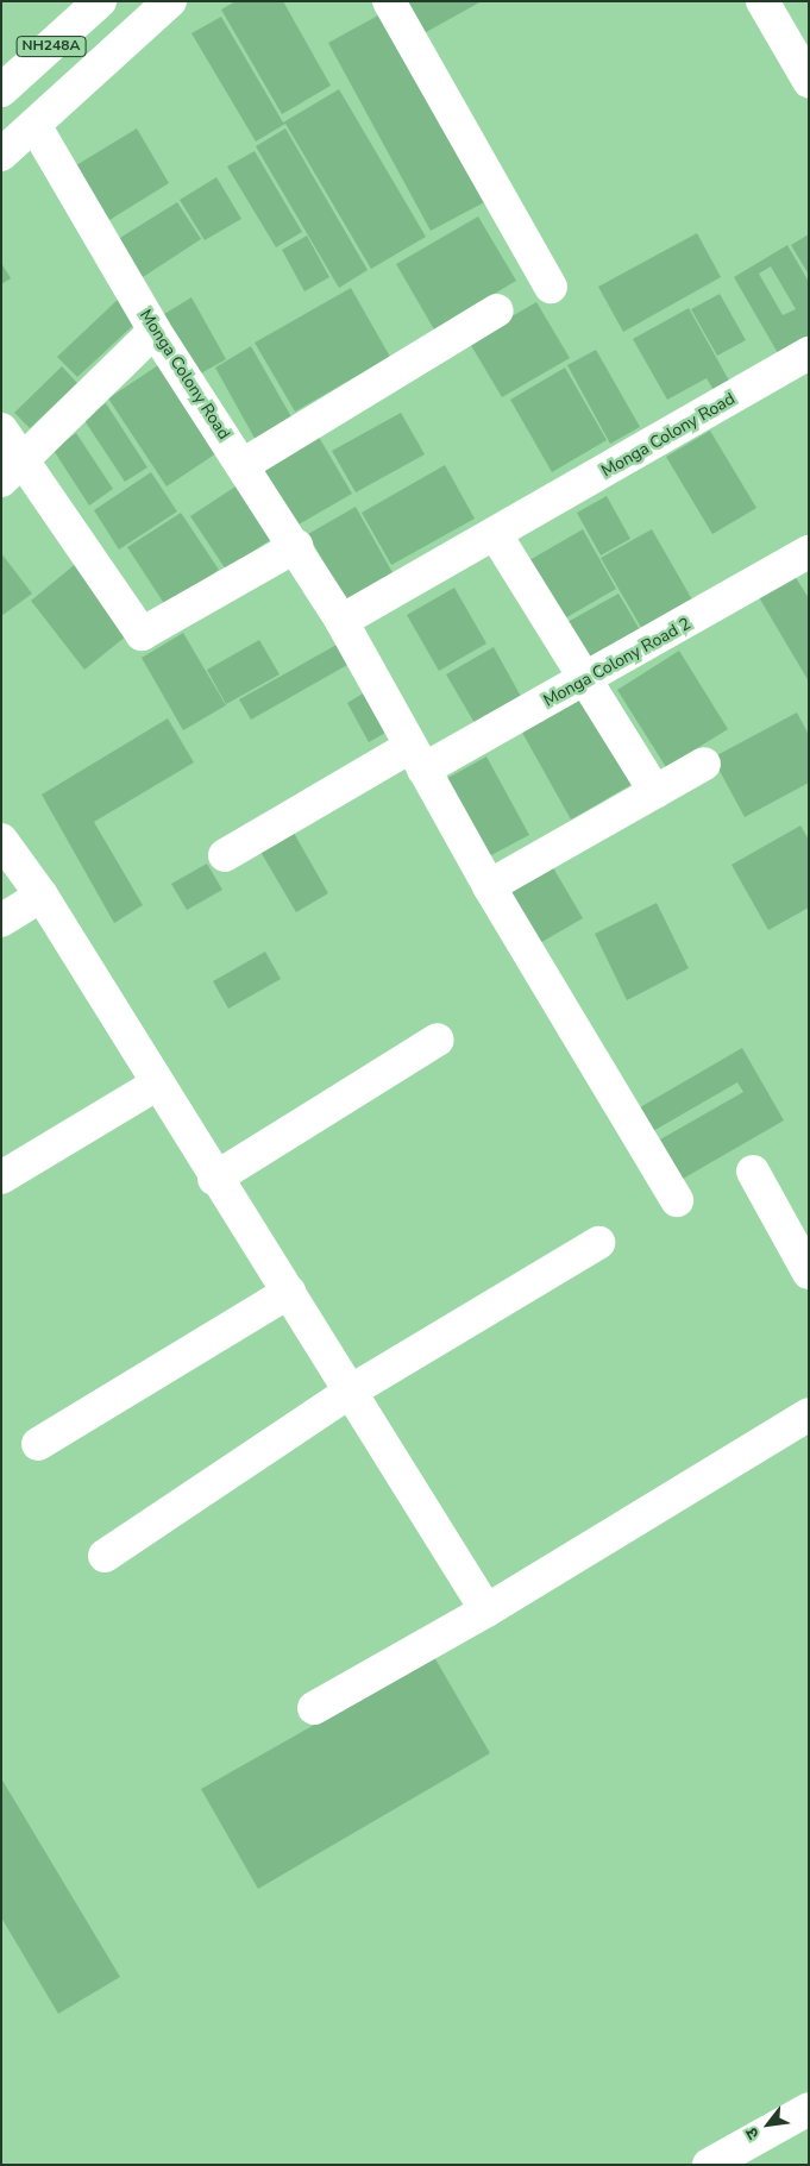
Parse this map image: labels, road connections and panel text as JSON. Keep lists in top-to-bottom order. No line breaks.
{"streets":{"main road":["NH248A","Monga Colony Road","Monga Colony Road 2"]},"crossings":[["Monga Colony Road","Monga Colony Road 2"]],"north":"bottom left"}
